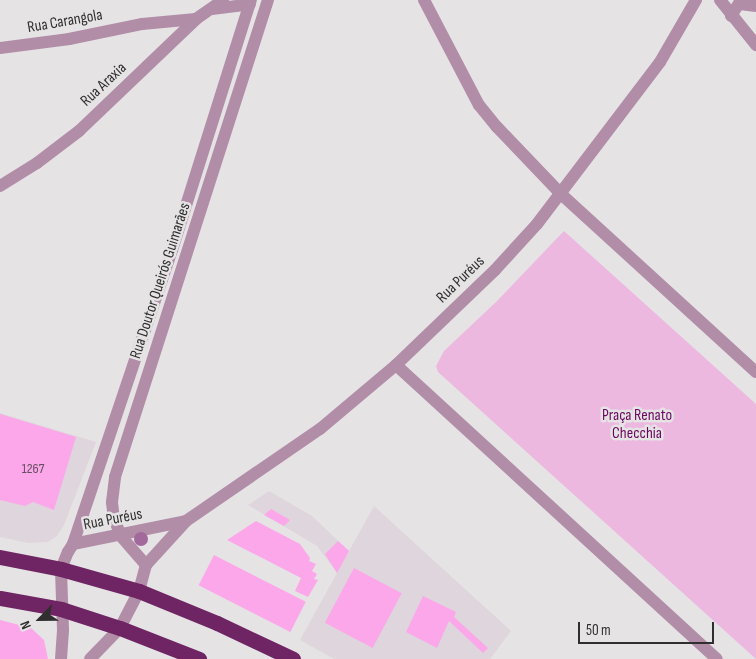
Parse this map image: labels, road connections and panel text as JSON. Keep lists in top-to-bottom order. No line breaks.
{"streets":{"street":["Rua Carangola","Rua Araxia","Rua Puréus","Rua Doutor Queirós Guimarães"]},"crossings":[["Rua Carangola","Rua Araxia"],["Rua Puréus","Rua Doutor Queirós Guimarães"]],"parks":["Praça Renato Checchia"],"house_numbers":["1267"],"scale_bar":"50 m","north":"bottom left"}
